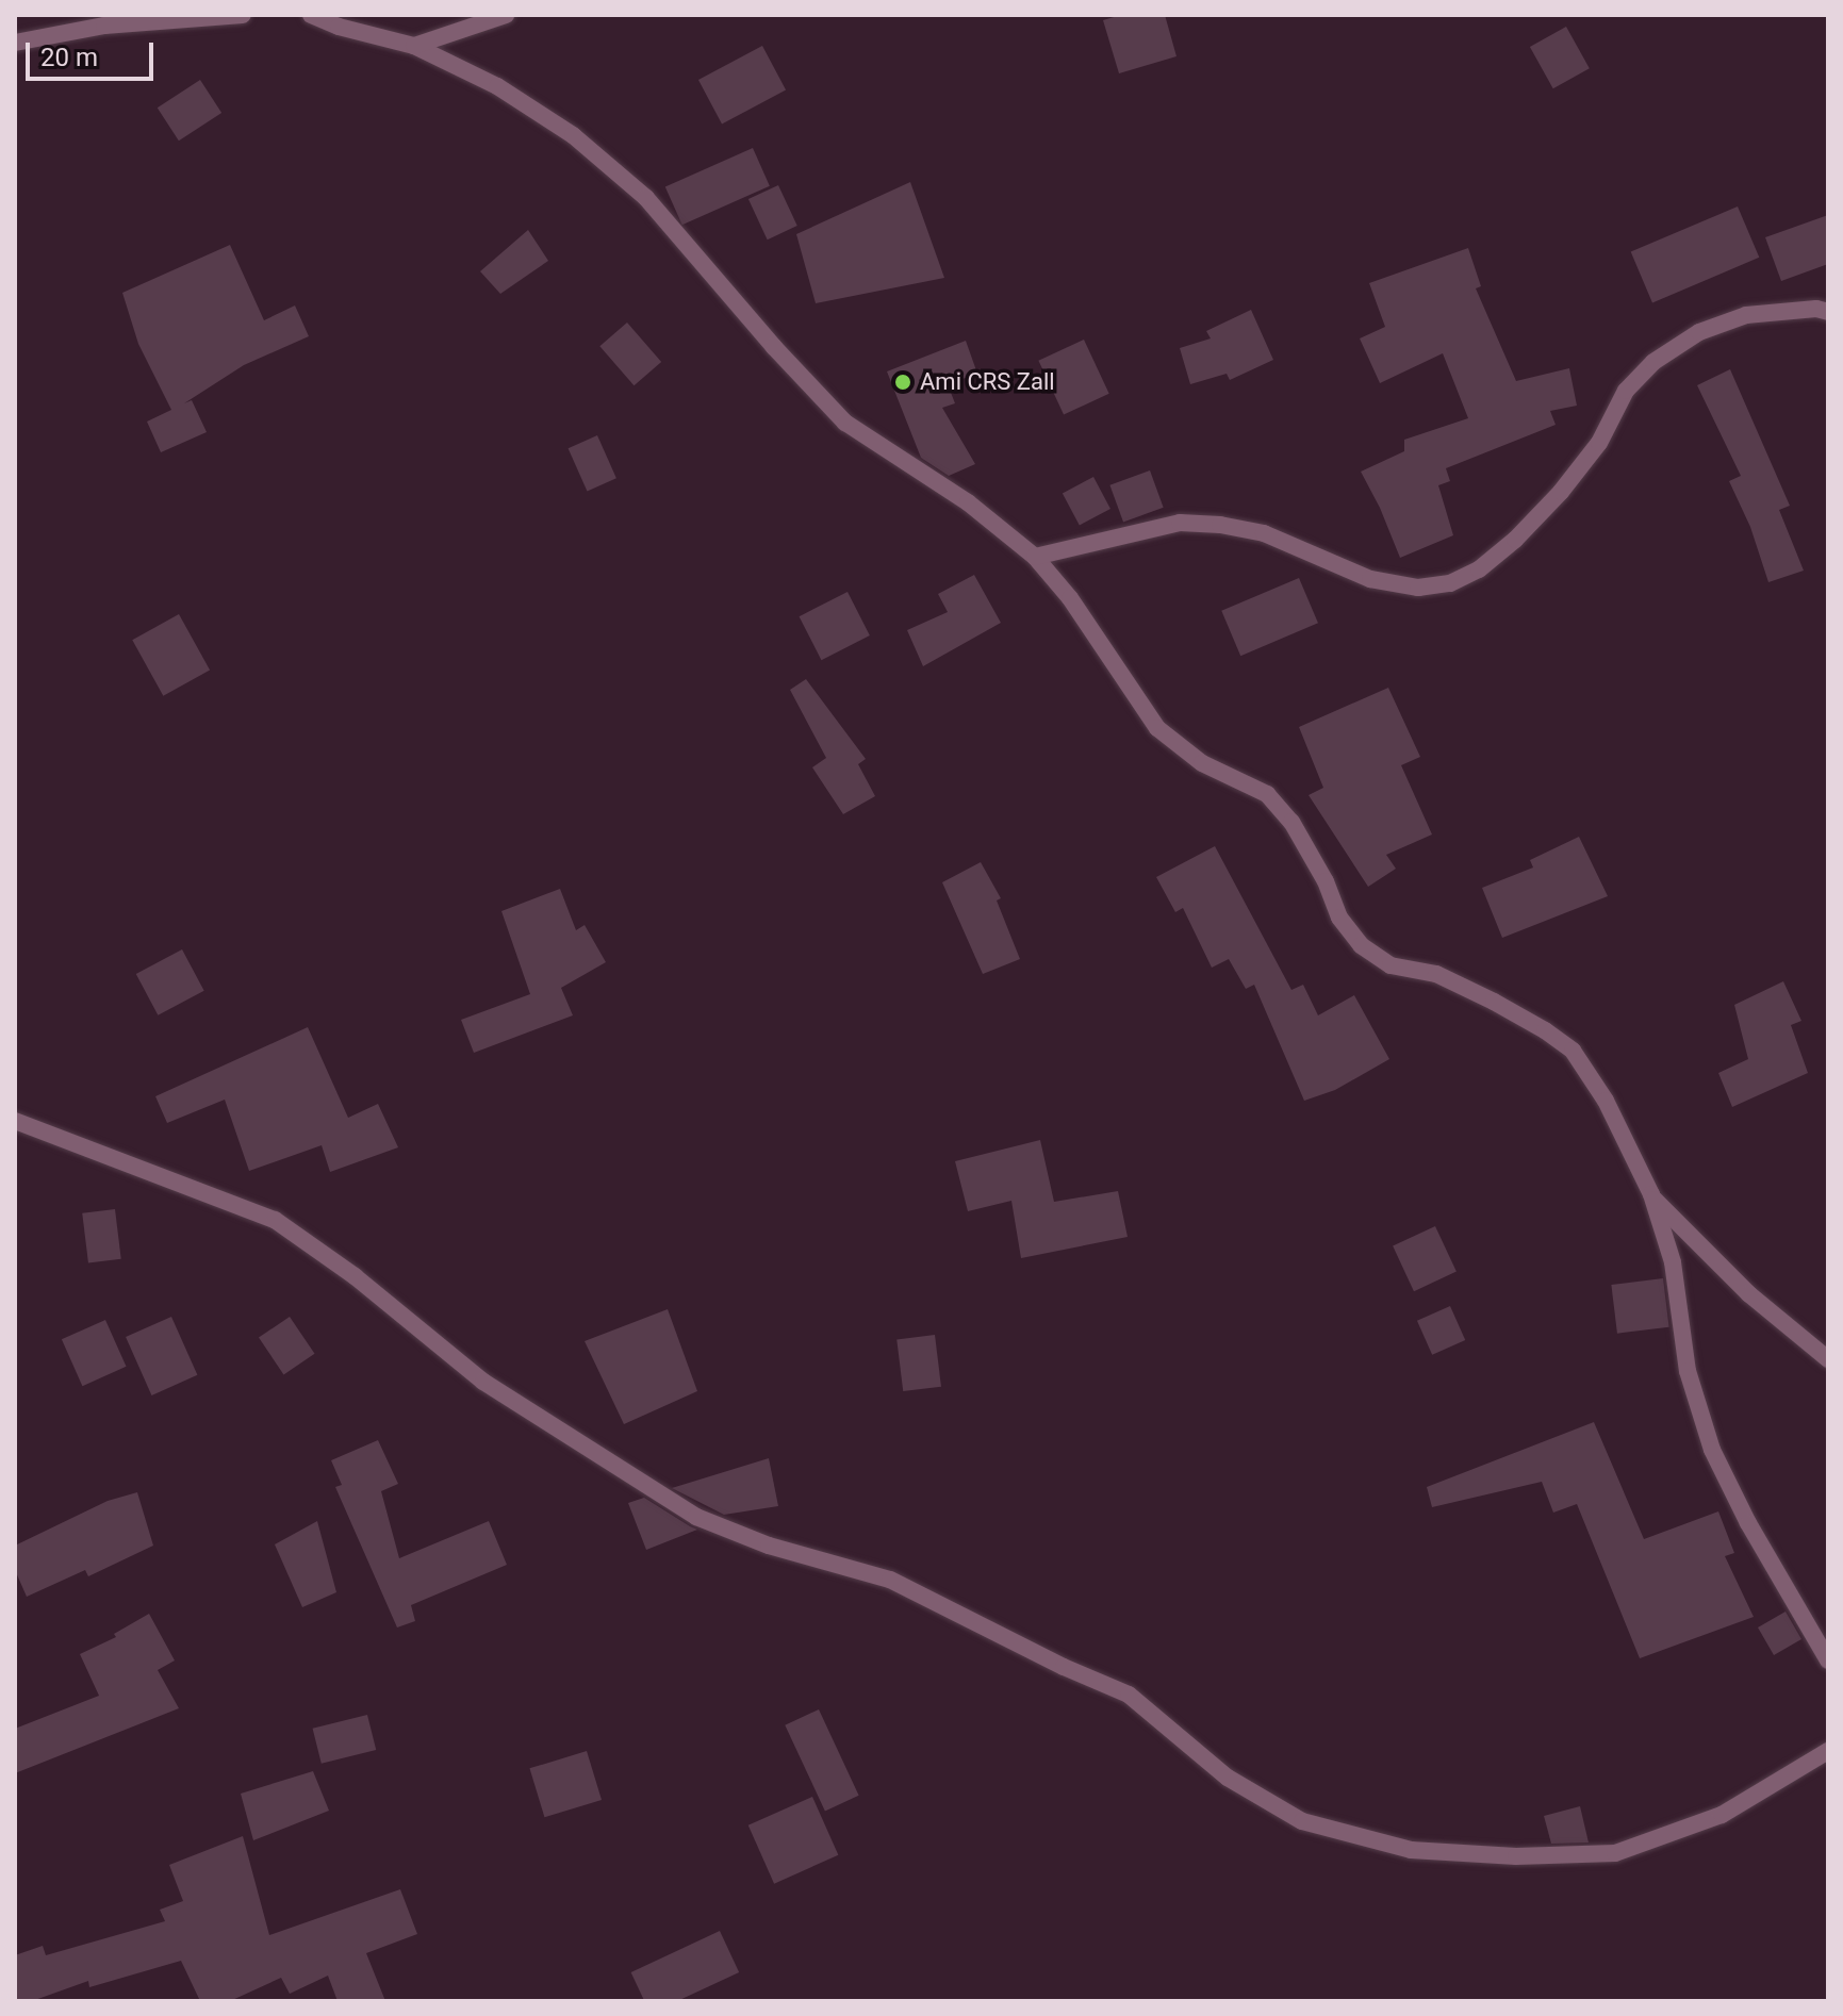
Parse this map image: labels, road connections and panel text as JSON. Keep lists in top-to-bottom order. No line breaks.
{"places":["Ami CRS Zall"],"scale_bar":"20 m"}
